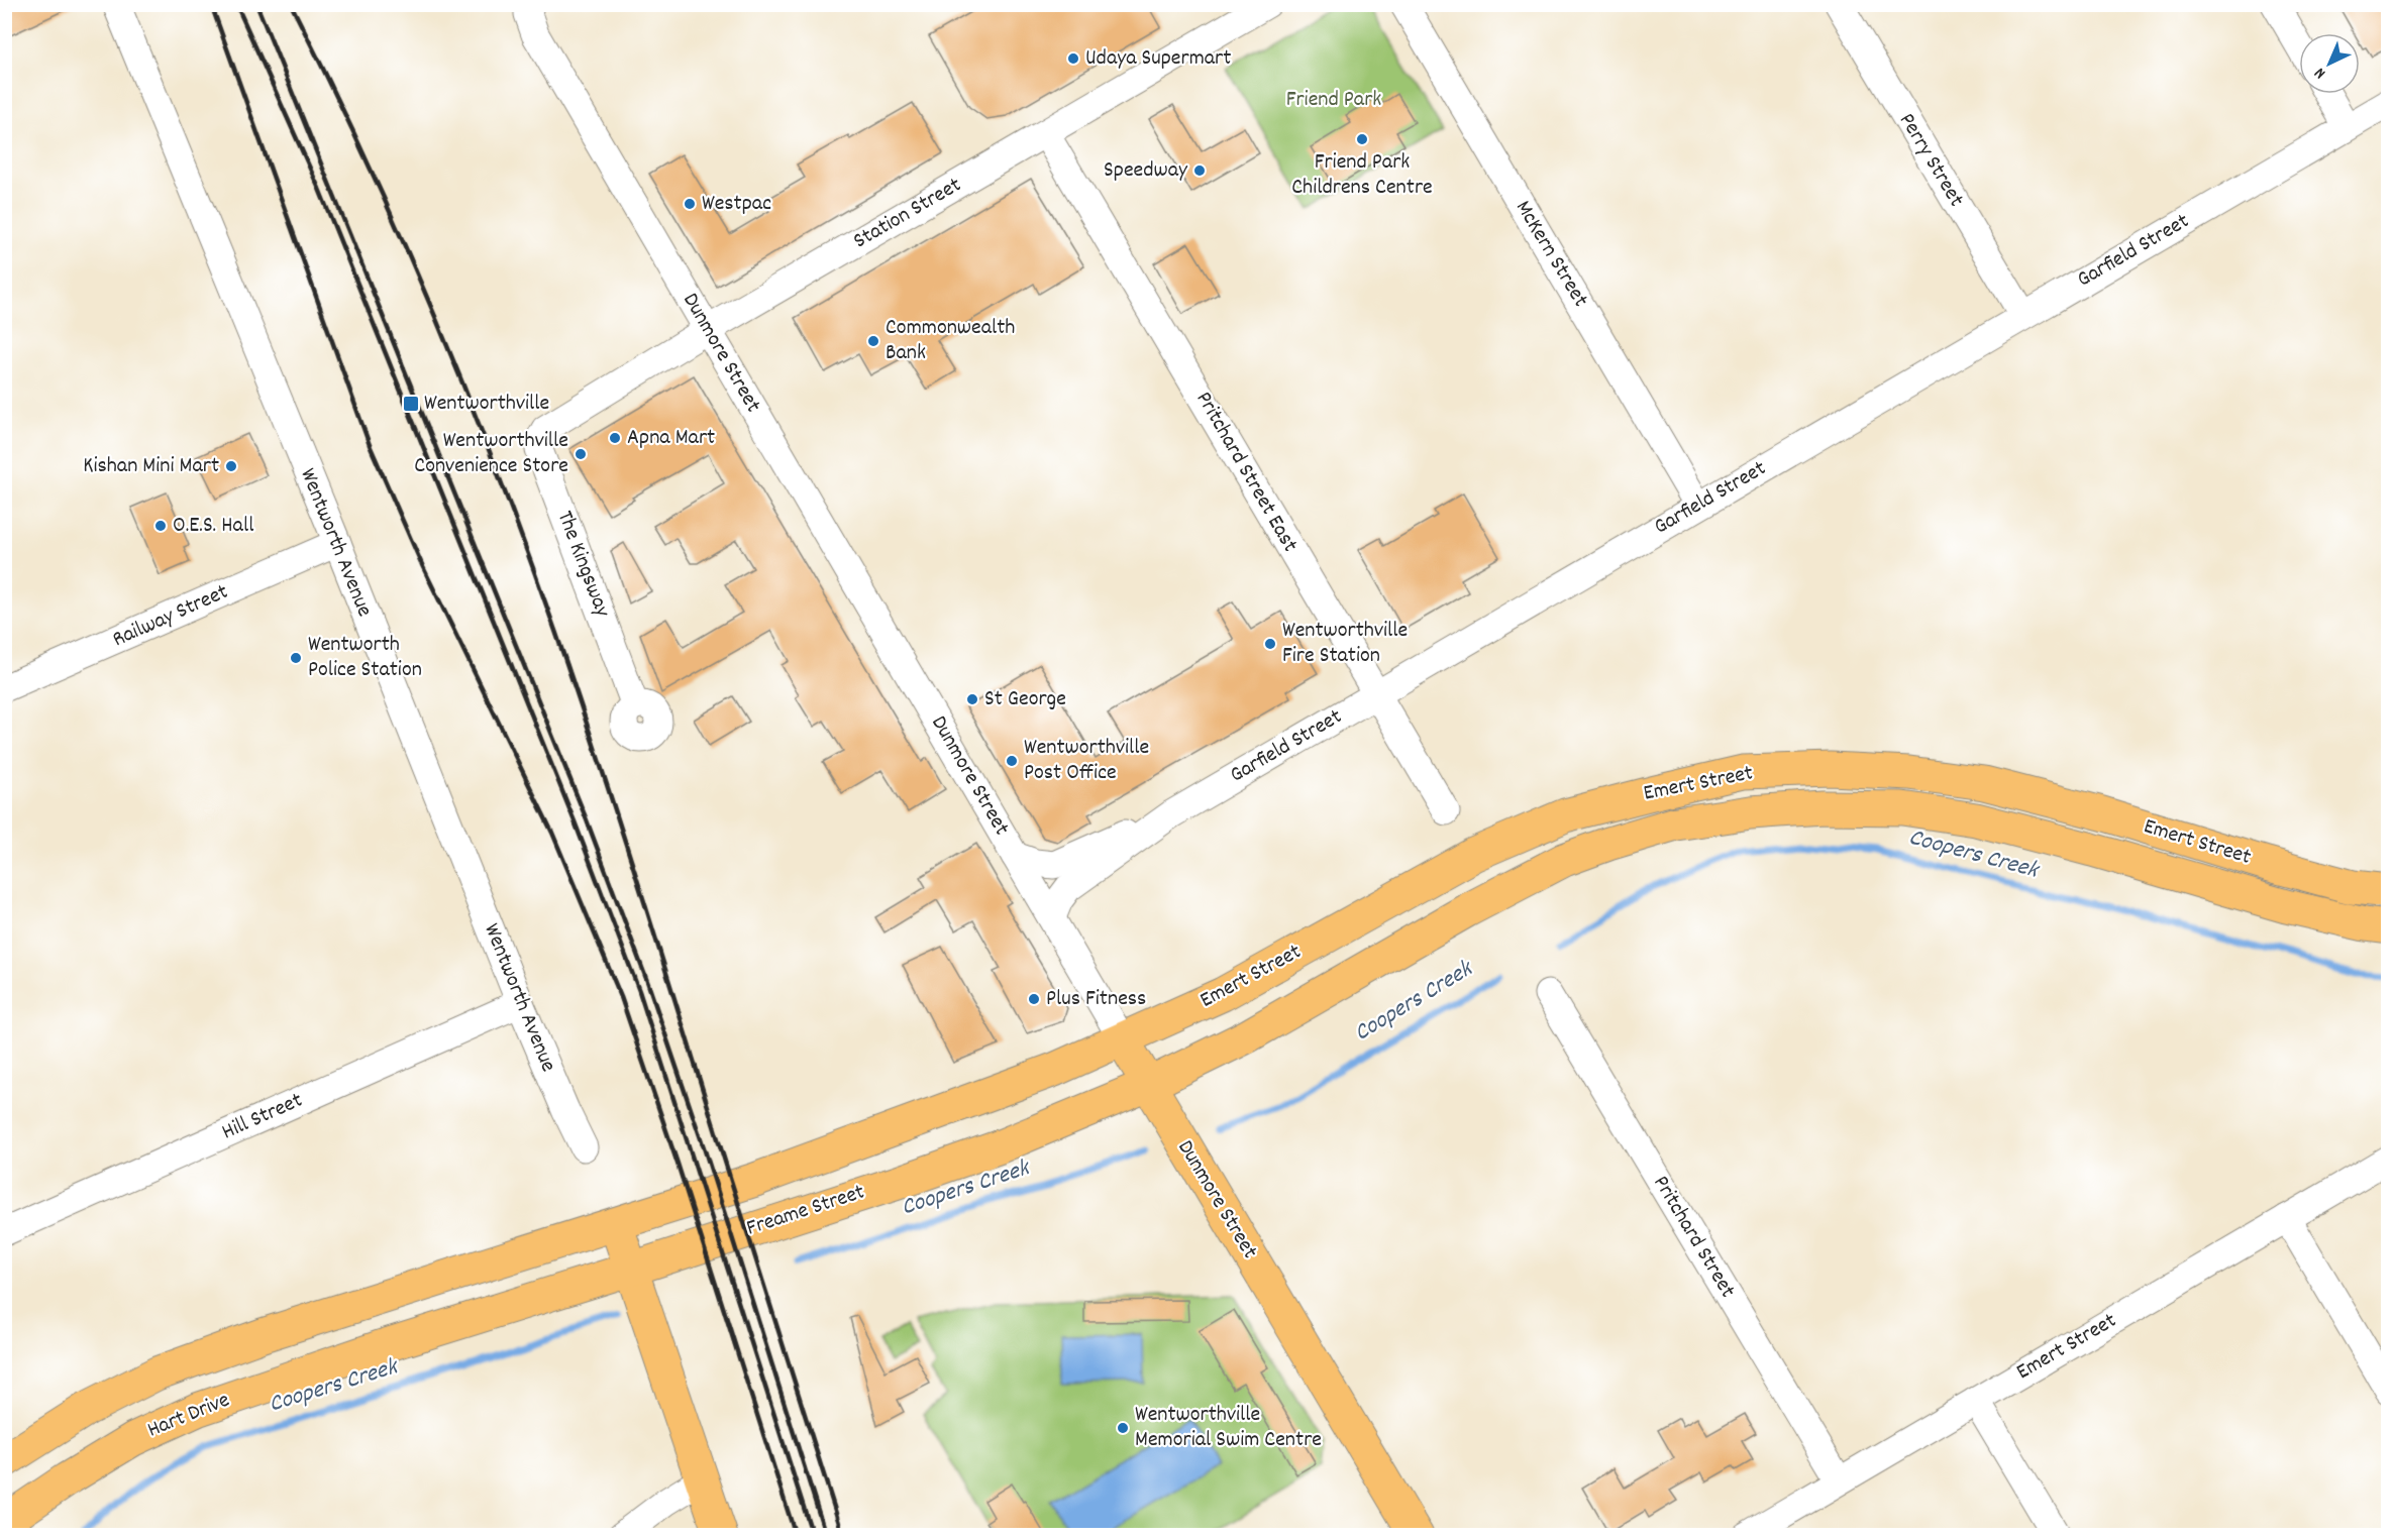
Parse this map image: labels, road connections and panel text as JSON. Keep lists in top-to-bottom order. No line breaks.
{"streets":{"main road":["Dunmore Street","Emert Street","Freame Street","Hart Drive"],"street":["Perry Street","Station Street","Garfield Street","McKern Street","Pritchard Street East","Wentworth Avenue","The Kingsway","Railway Street","Hill Street","Pritchard Street"]},"crossings":[["Perry Street","Garfield Street"],["Station Street","Dunmore Street"],["Station Street","Pritchard Street East"],["Station Street","The Kingsway"],["Garfield Street","McKern Street"],["Garfield Street","Dunmore Street"],["Garfield Street","Pritchard Street East"],["Dunmore Street","Emert Street"],["Dunmore Street","Freame Street"],["Wentworth Avenue","Railway Street"],["Wentworth Avenue","Hill Street"],["Emert Street","Freame Street"],["Emert Street","Pritchard Street"],["Freame Street","Hart Drive"]],"water":["Coopers Creek"],"parks":["Friend Park"],"places":{"other":["Udaya Supermart","Friend Park Childrens Centre","Speedway","Westpac","Commonwealth Bank","Apna Mart","Wentworthville Convenience Store","Kishan Mini Mart","O.E.S. Hall","Wentworthville Fire Station","Wentworth Police Station","St George","Wentworthville Post Office","Plus Fitness","Wentworthville Memorial Swim Centre"],"transit":["Wentworthville"]},"north":"bottom left"}
